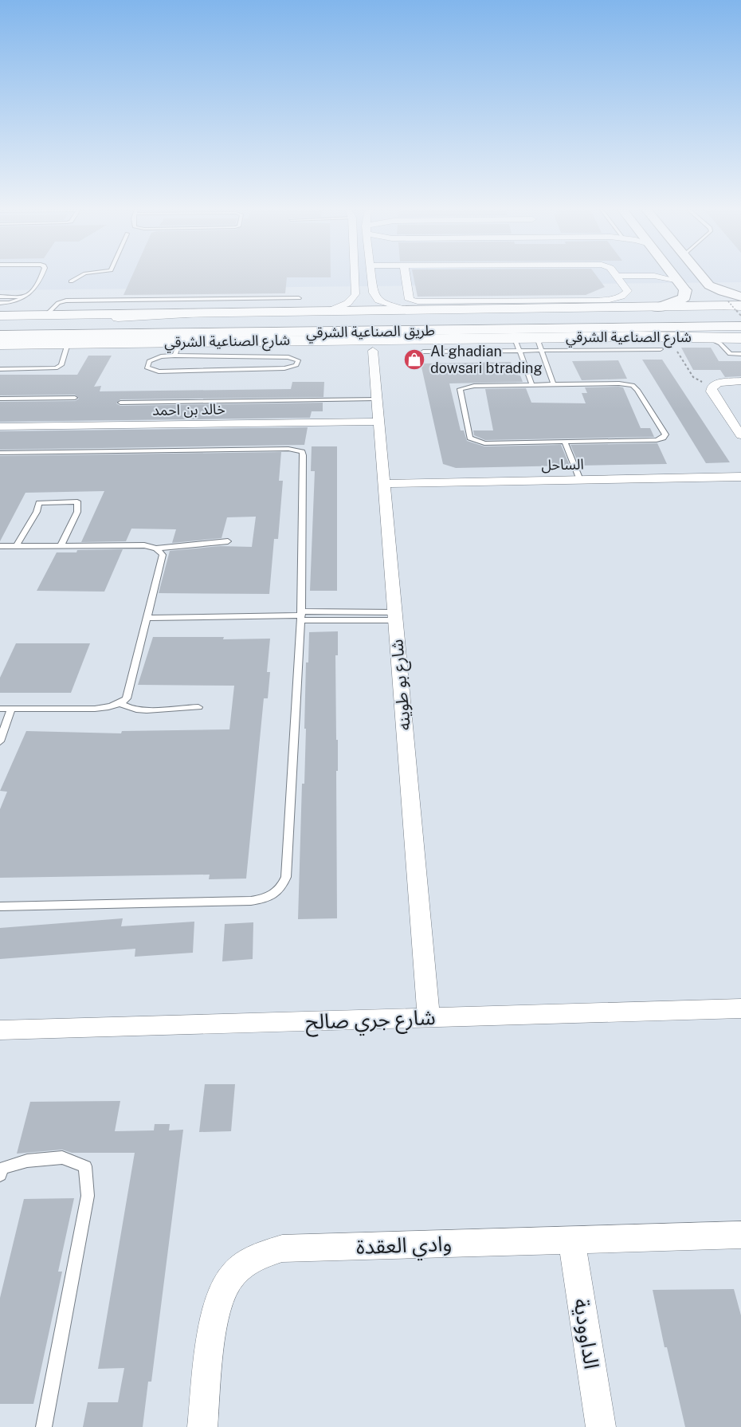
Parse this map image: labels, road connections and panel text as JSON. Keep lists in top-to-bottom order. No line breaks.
{"streets":{"main road":["طريق الصناعية الشرقي","شارع الصناعية الشرقي"],"street":["خالد بن احمد","الساحل","شارع بو طوينه","شارع جري صالح","وادي العقدة","الداوودية"]},"crossings":[["طريق الصناعية الشرقي","شارع الصناعية الشرقي"],["خالد بن احمد","شارع بو طوينه"],["الساحل","شارع بو طوينه"],["شارع بو طوينه","شارع جري صالح"],["وادي العقدة","الداوودية"]],"places":{"shop":["Al ghadian dowsari btrading"]}}
